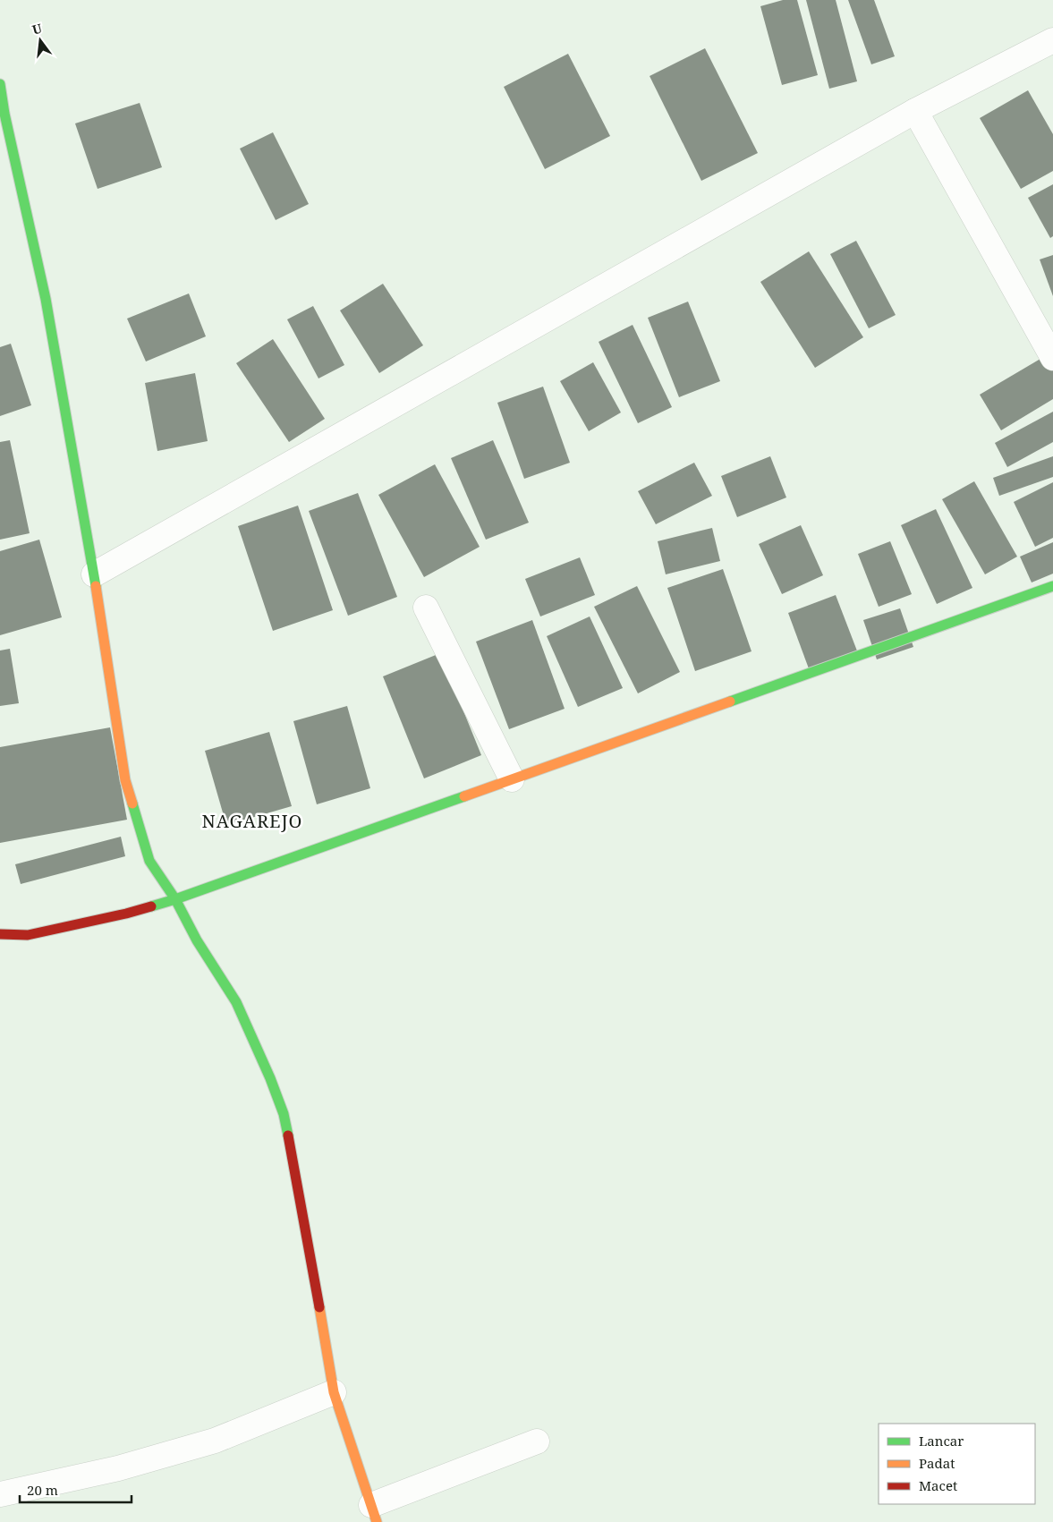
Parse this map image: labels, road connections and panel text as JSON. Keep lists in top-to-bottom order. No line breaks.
{"districts":["NAGAREJO"],"legend":["Lancar","Padat","Macet"],"scale_bar":"20 m","north":"top"}
